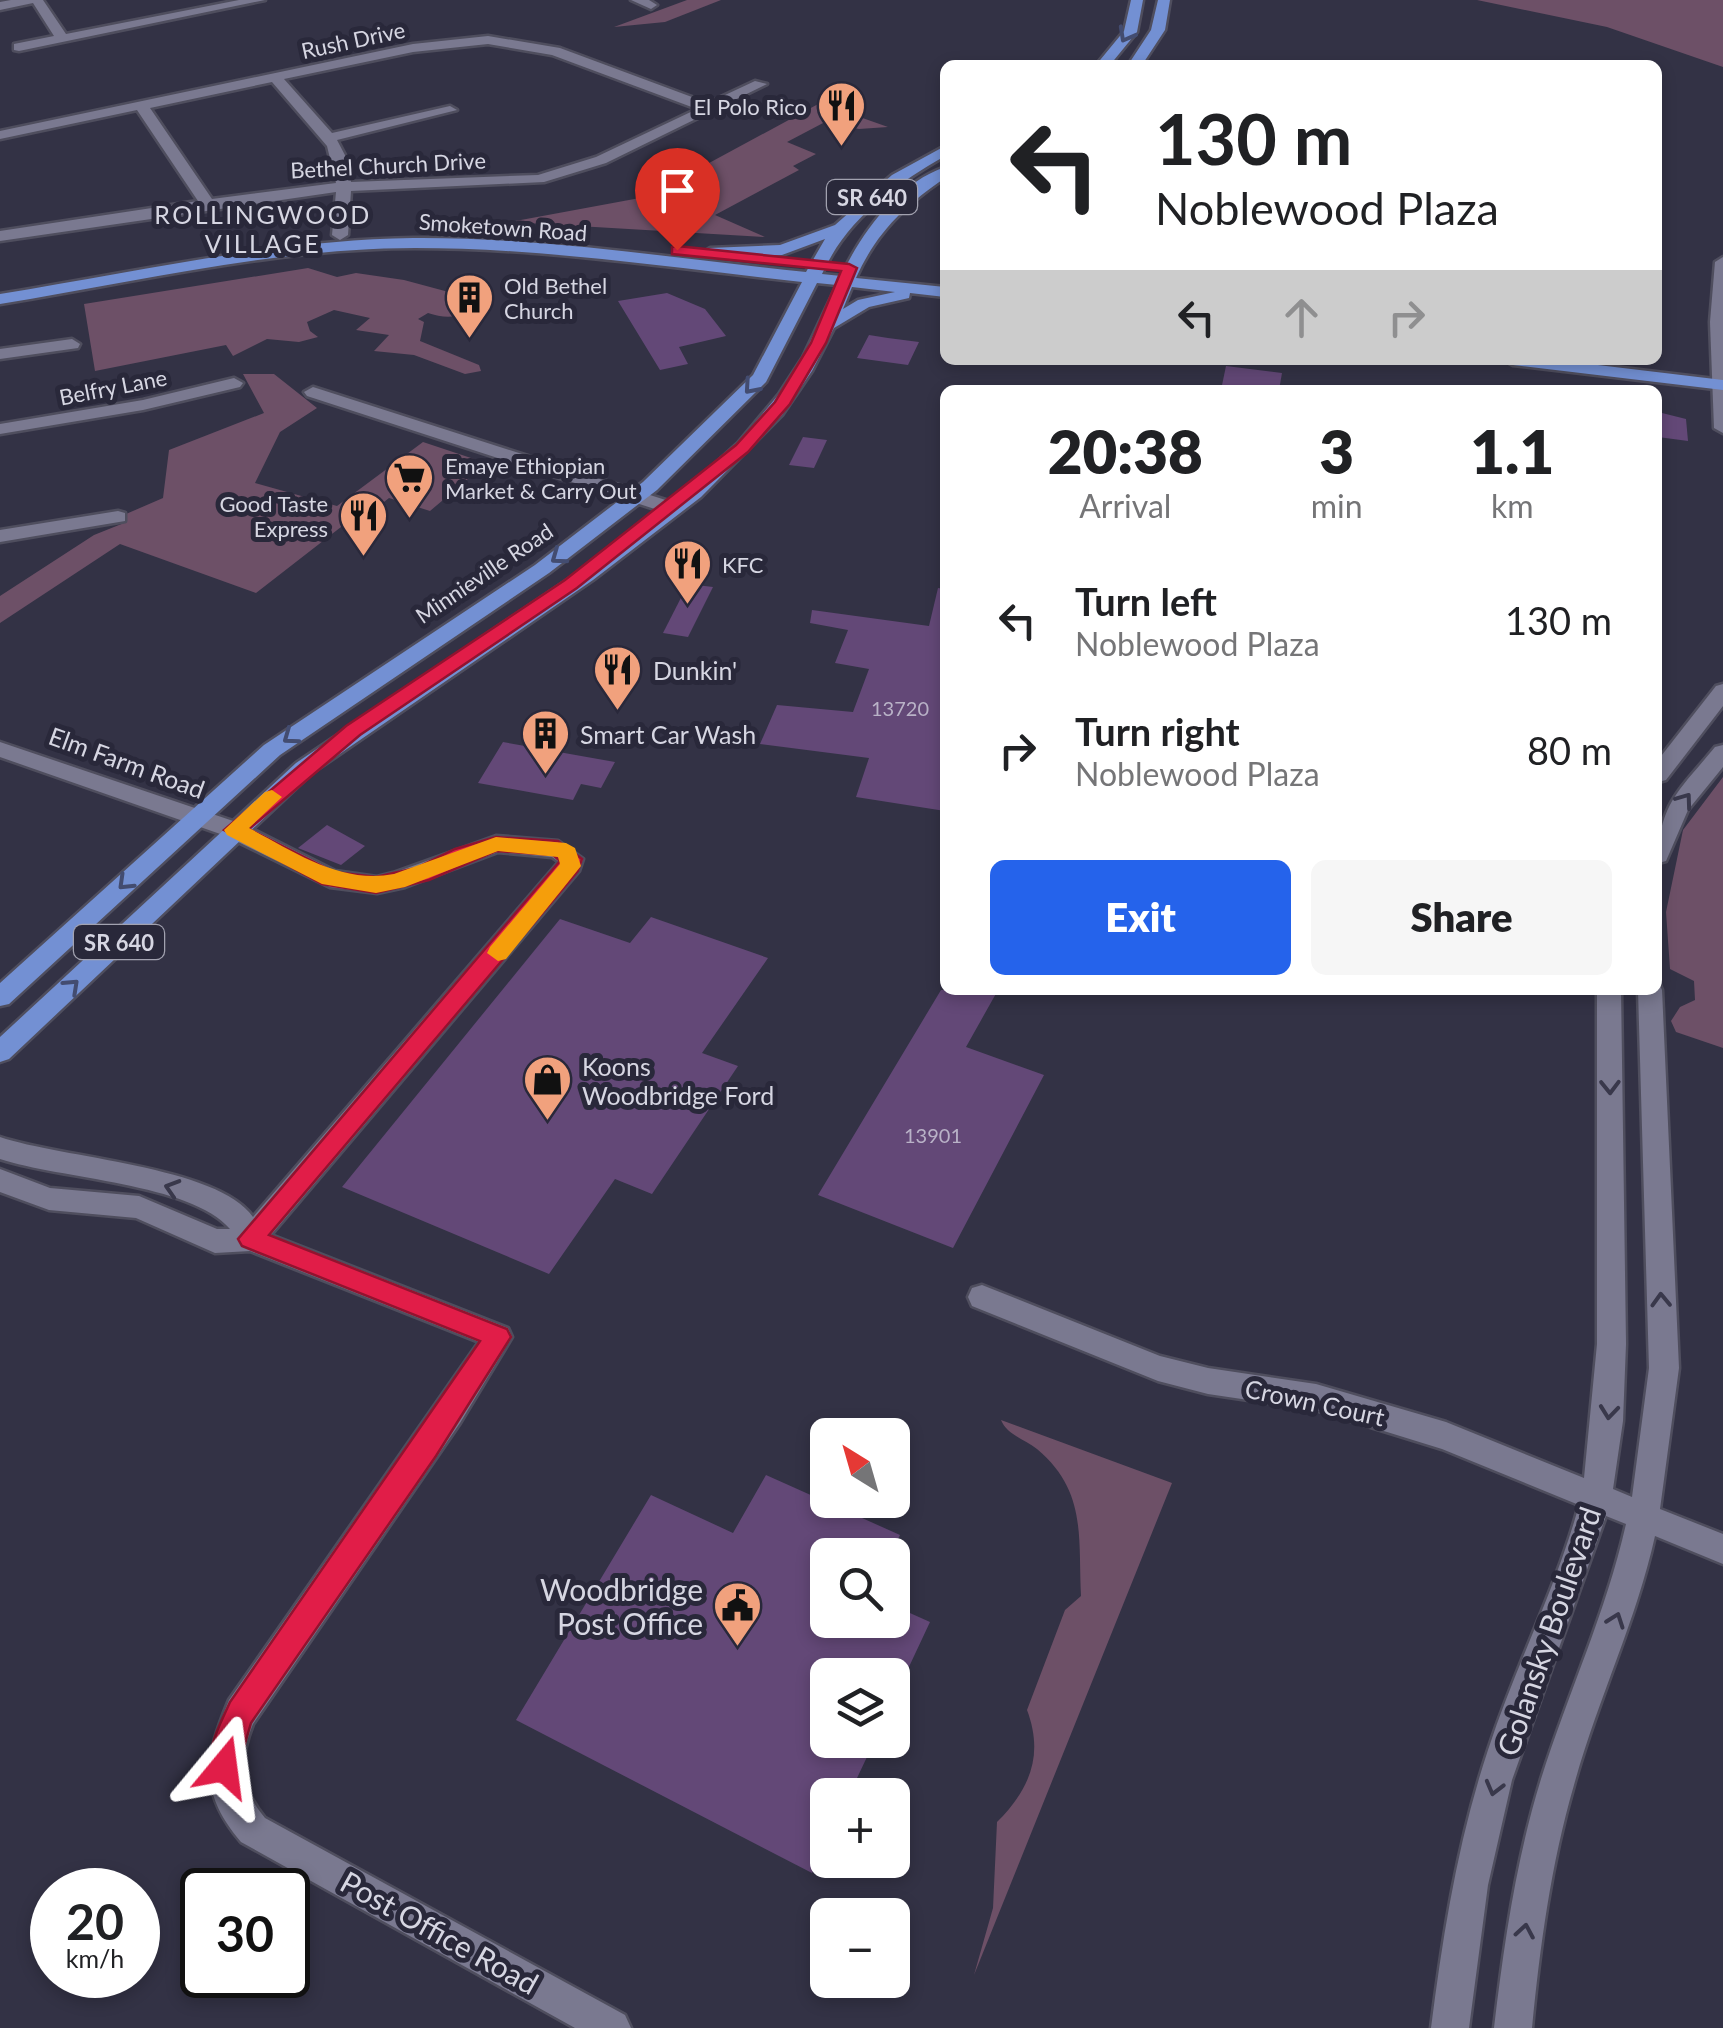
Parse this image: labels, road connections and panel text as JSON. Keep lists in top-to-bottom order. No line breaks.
{"streets":{"main road":["SR 640","Smoketown Road","Minnieville Road"],"street":["Rush Drive","Bethel Church Drive","Belfry Lane","Elm Farm Road","Crown Court","Golansky Boulevard","Post Office Road"]},"crossings":[["Rush Drive","Bethel Church Drive"],["SR 640","Smoketown Road"],["SR 640","Elm Farm Road"],["Smoketown Road","Minnieville Road"],["Minnieville Road","Elm Farm Road"],["Elm Farm Road","Post Office Road"],["Crown Court","Golansky Boulevard"]],"districts":["ROLLINGWOOD VILLAGE"],"places":{"restaurant":["El Polo Rico","Good Taste Express","KFC","Dunkin'"],"building":["Old Bethel Church","Smart Car Wash"],"supermarket":["Emaye Ethiopian Market & Carry Out"],"shop":["Koons Woodbridge Ford"],"public building":["Woodbridge Post Office"]},"house_numbers":["13720","13901"],"north":"top left","page":{"turn":["130 m","Noblewood Plaza"],"eta":["20:38","Arrival","3","min","1.1","km"],"list":[{"name":"Turn left","note":"Noblewood Plaza","value":"130 m"},{"name":"Turn right","note":"Noblewood Plaza","value":"80 m"}],"buttons":["Exit","Share"],"map_buttons":["+","−"],"speed":"20 km/h","limit":"30"}}
